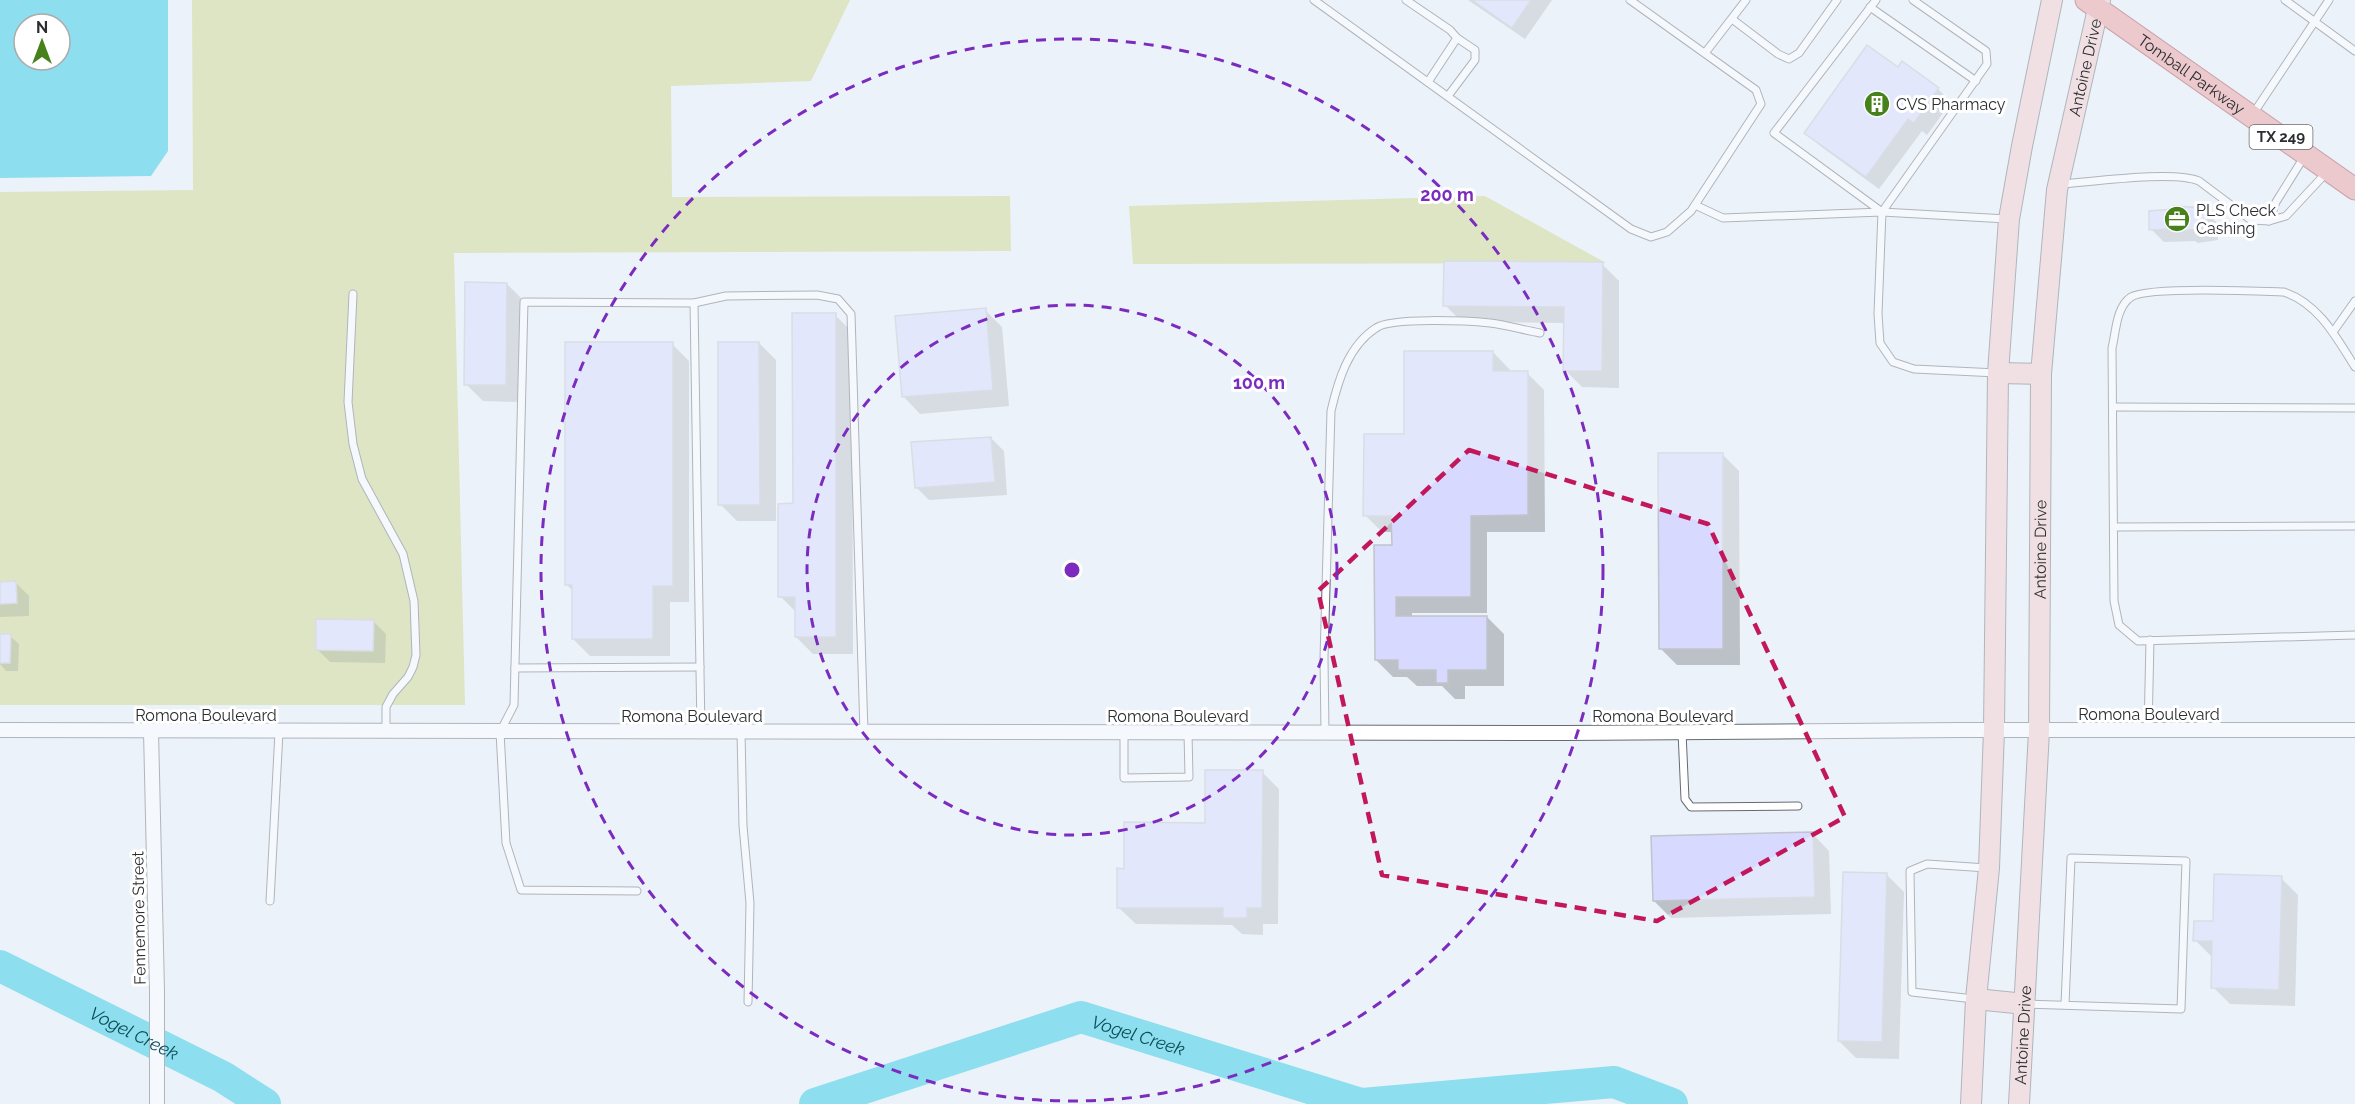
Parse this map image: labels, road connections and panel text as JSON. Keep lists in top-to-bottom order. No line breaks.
{"streets":{"main road":["Antoine Drive","Tomball Parkway","TX 249"],"street":["Romona Boulevard","Fennemore Street"]},"crossings":[["Antoine Drive","Tomball Parkway"],["Antoine Drive","Romona Boulevard"],["Romona Boulevard","Fennemore Street"]],"water":["Vogel Creek"],"places":{"building":["CVS Pharmacy"],"office":["PLS Check Cashing"]},"north":"top","rings":["200 m","100 m"]}
